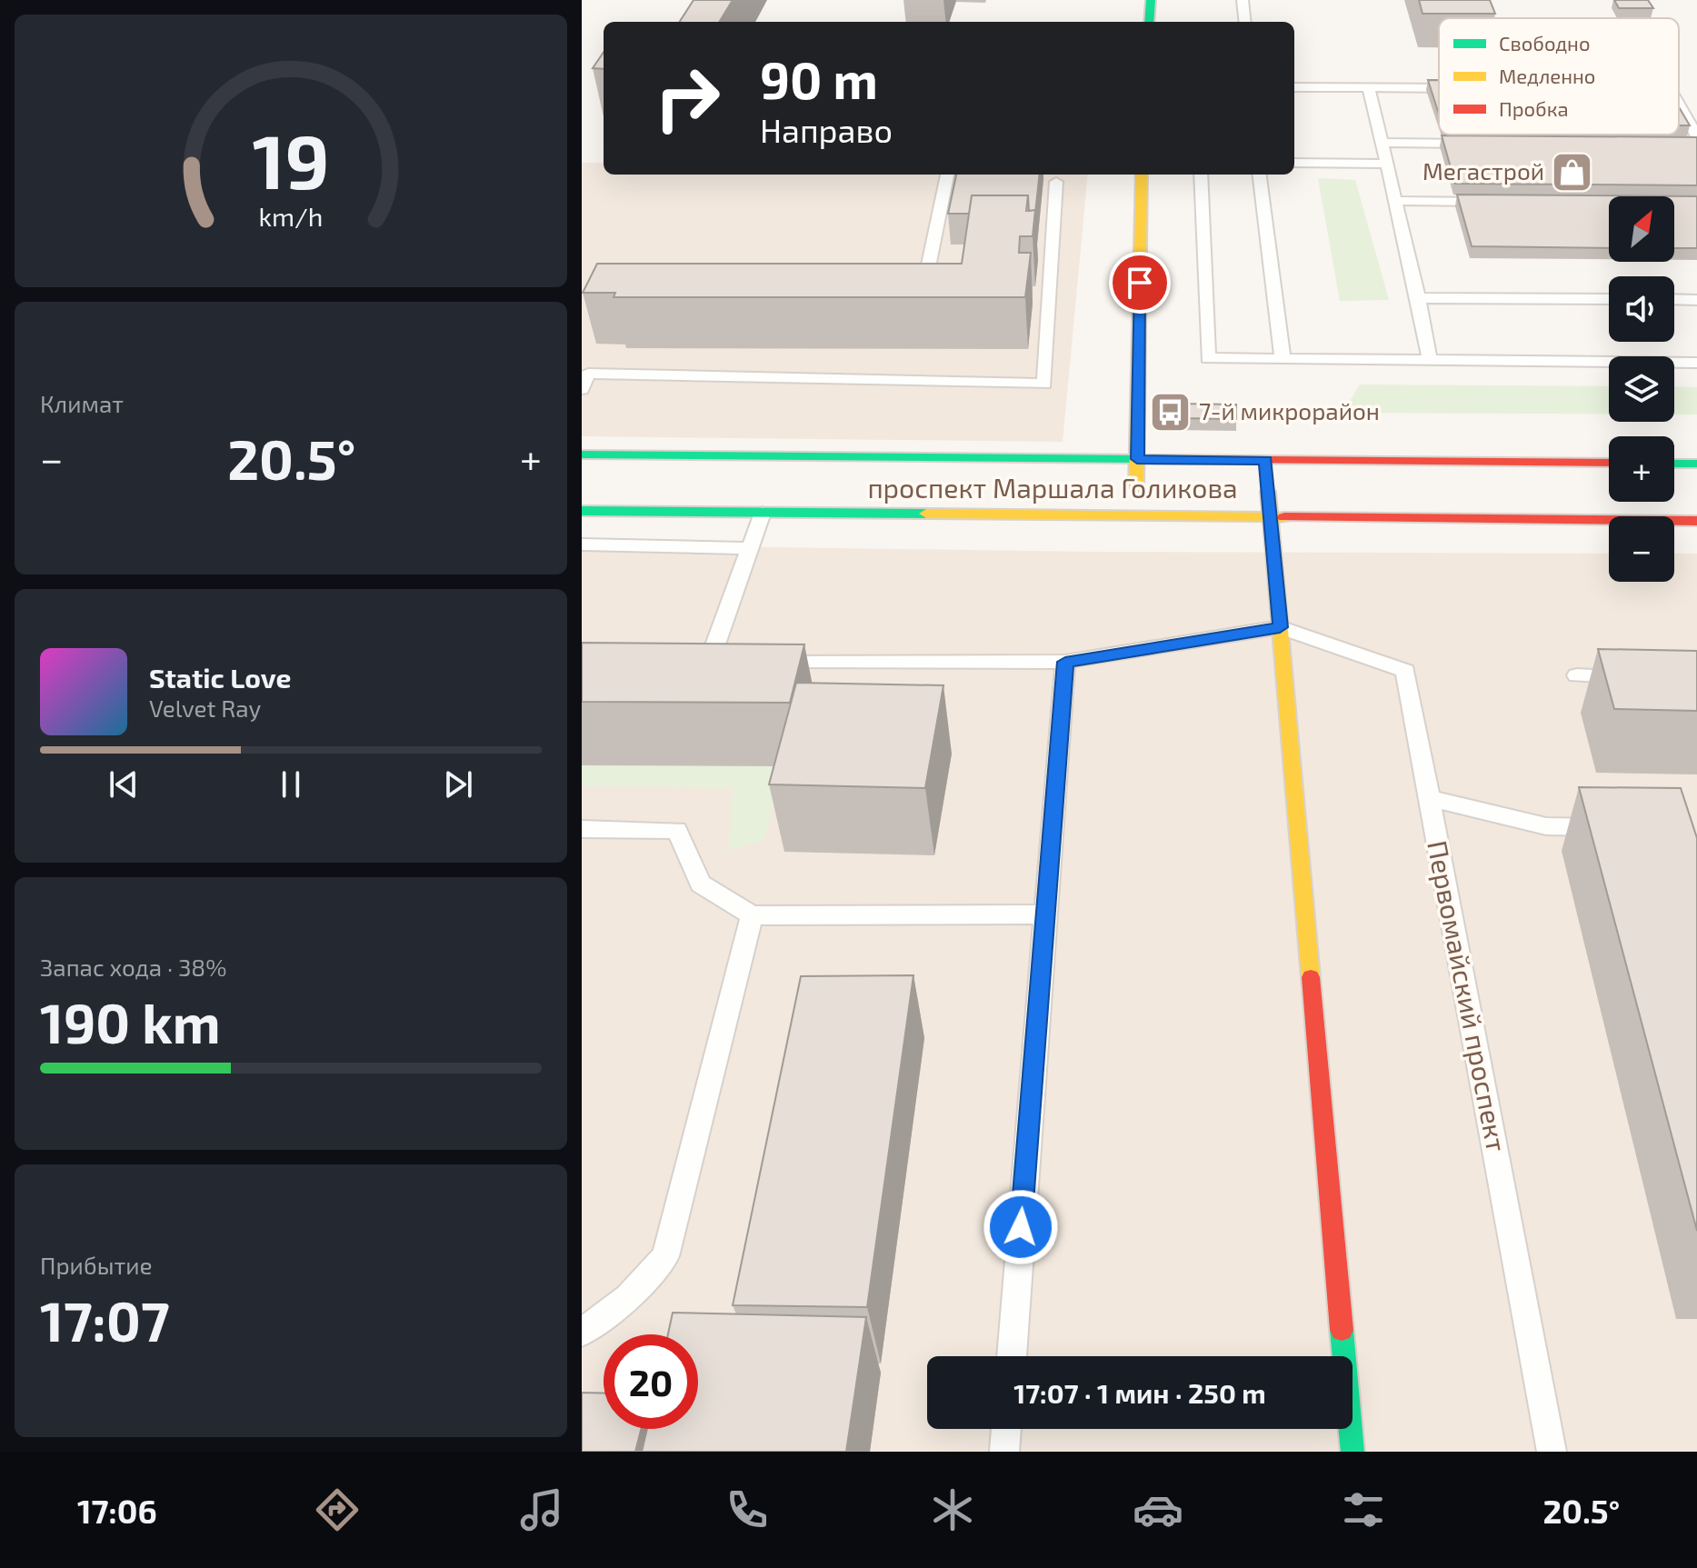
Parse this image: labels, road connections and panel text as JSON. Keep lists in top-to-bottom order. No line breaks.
{"streets":{"main road":["проспект Маршала Голикова"],"lane":["Первомайский проспект"]},"places":{"shop":["Мегастрой"],"bus stop":["7-й микрорайон"]},"legend":["Свободно","Медленно","Пробка"],"north":"top right","page":{"turn":["90 m","Направо"],"map_buttons":["+","−"],"tile":["Климат",["Запас хода · 38%","190 km"],["Прибытие","17:07"]],"heat":["−","20.5°","+"],"song":["Static Love","Velvet Ray"],"limit":"20","trip":"17:07 · 1 мин · 250 m","tabs":["17:06","20.5°"],"gauge":["19","km/h"]}}
